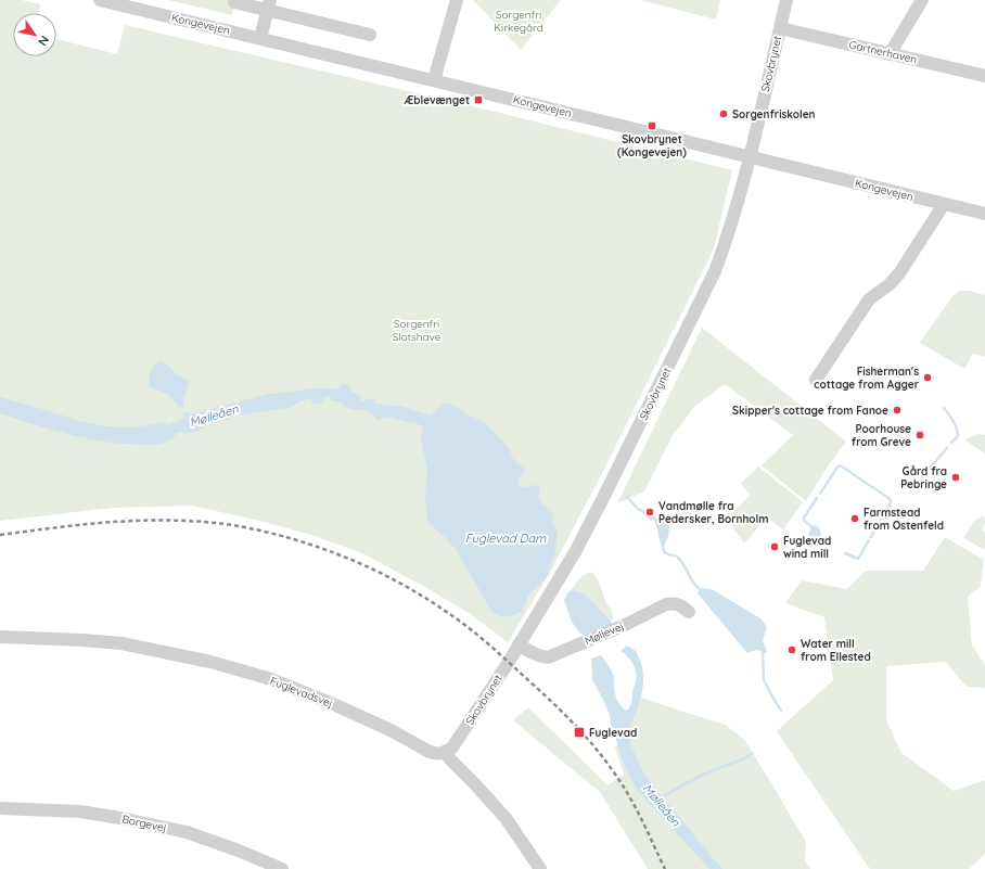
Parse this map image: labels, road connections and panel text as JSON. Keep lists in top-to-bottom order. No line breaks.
{"streets":{"street":["Kongevejen","Gartnerhaven","Skovbrynet","Møllevej","Fuglevadsvej","Borgevej"]},"crossings":[["Kongevejen","Skovbrynet"],["Gartnerhaven","Skovbrynet"],["Skovbrynet","Møllevej"],["Skovbrynet","Fuglevadsvej"]],"water":["Mølleåen","Fuglevad Dam"],"parks":["Sorgenfri Kirkegård","Sorgenfri Slotshave"],"places":{"transit":["Æblevænget","Skovbrynet (Kongevejen)","Fuglevad"],"other":["Sorgenfriskolen","Fisherman's cottage from Agger","Skipper's cottage from Fanoe","Poorhouse from Greve","Gård fra Pebringe","Vandmølle fra Pedersker, Bornholm","Farmstead from Ostenfeld","Fuglevad wind mill","Water mill from Ellested"]},"north":"bottom right"}
